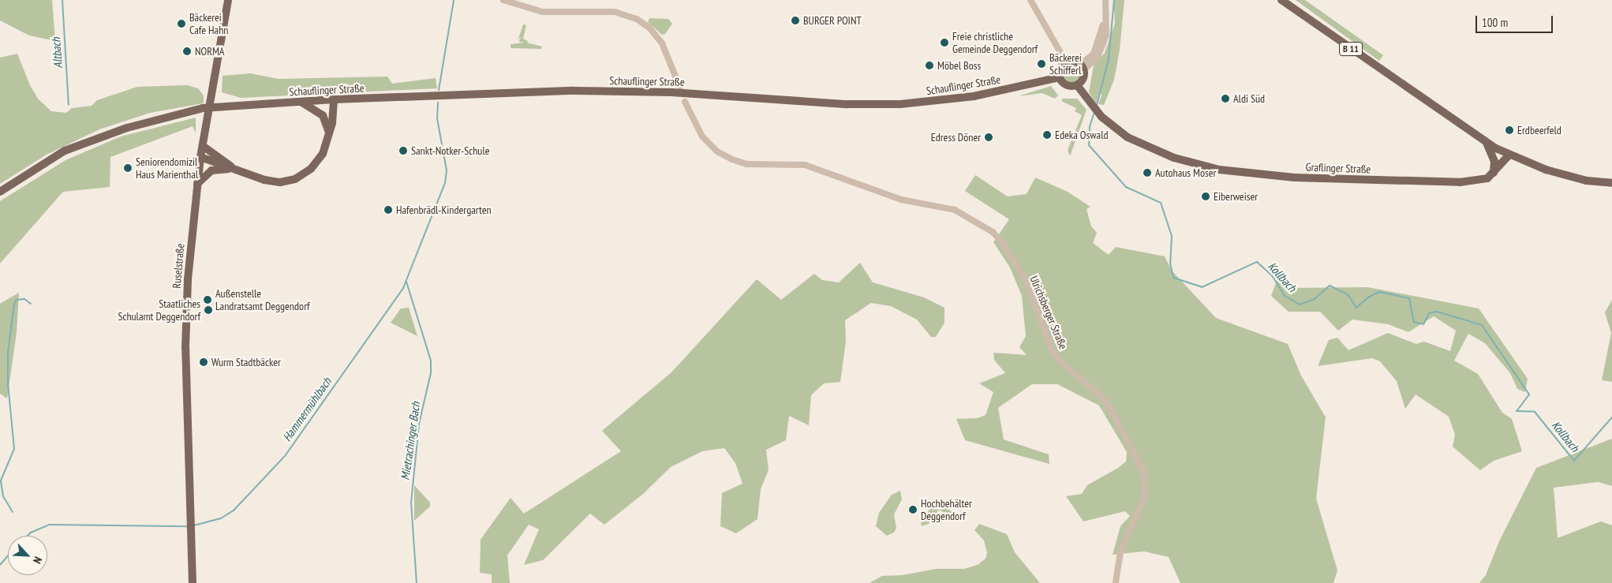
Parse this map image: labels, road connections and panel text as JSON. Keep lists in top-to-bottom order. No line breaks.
{"streets":{"main road":["B 11","Schauflinger Straße","Graflinger Straße","Ruselstraße"],"street":["Ulrichsberger Straße"]},"crossings":[["B 11","Graflinger Straße"],["Schauflinger Straße","Graflinger Straße"]],"water":["Altbach","Kollbach","Hammermühlbach","Mietrachinger Bach"],"places":["BURGER POINT","Bäckerei Cafe Hahn","Freie christliche Gemeinde Deggendorf","NORMA","Bäckerei Schifferl","Möbel Boss","Aldi Süd","Erdbeerfeld","Edeka Oswald","Edress Döner","Sankt-Notker-Schule","Seniorendomizil Haus Marienthal","Autohaus Moser","Eiberweiser","Hafenbrädl-Kindergarten","Außenstelle Landratsamt Deggendorf","Staatliches Schulamt Deggendorf","Wurm Stadtbäcker","Hochbehälter Deggendorf"],"scale_bar":"100 m","north":"bottom right"}
